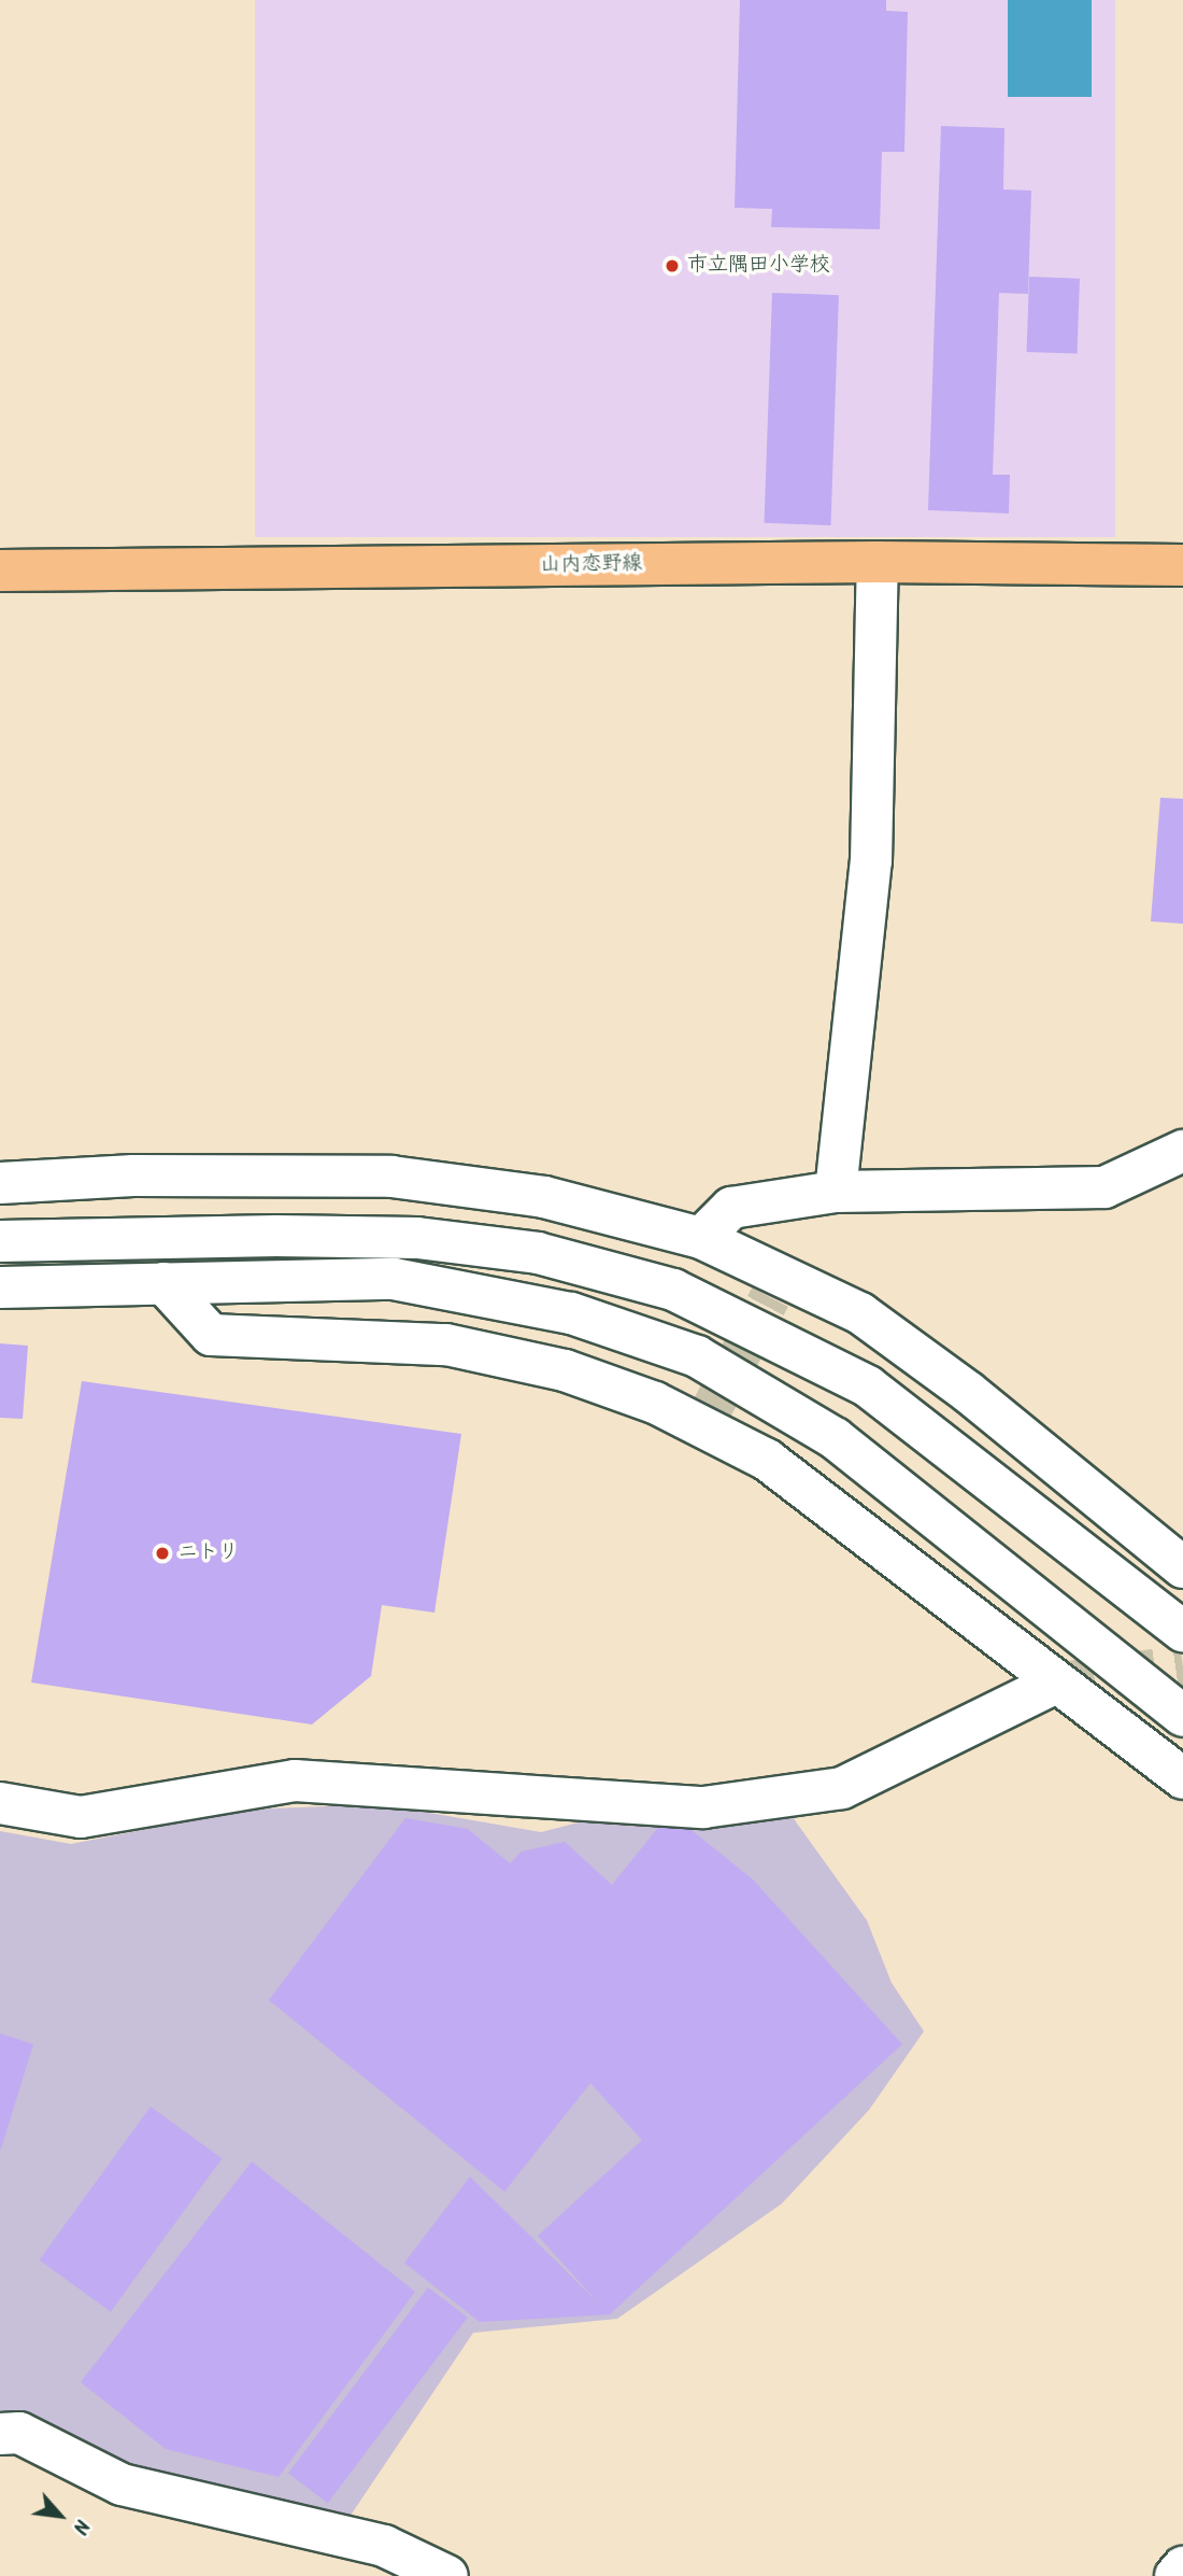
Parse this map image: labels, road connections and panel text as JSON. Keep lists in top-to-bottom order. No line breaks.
{"streets":{"main road":["山内恋野線"]},"places":["市立隅田小学校","ニトリ"],"north":"bottom right"}
